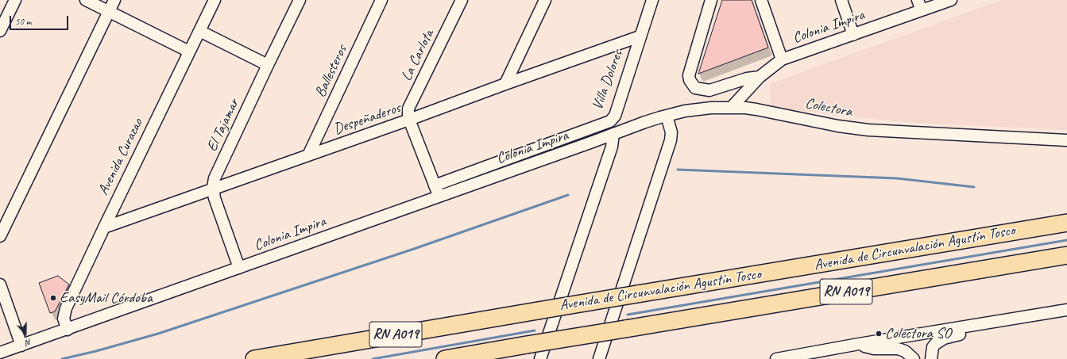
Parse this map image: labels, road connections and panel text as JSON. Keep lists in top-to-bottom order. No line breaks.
{"streets":{"highway":["Avenida de Circunvalación Agustín Tosco","RN A019"],"street":["Colonia Impira","La Carlota","Ballesteros","Villa Dolores","Colectora","Despeñaderos","El Tajamar","Avenida Curazao"]},"crossings":[["Colonia Impira","La Carlota"],["Colonia Impira","Colectora"],["Colonia Impira","El Tajamar"],["Colonia Impira","Avenida Curazao"],["La Carlota","Villa Dolores"],["La Carlota","Despeñaderos"],["Ballesteros","Despeñaderos"],["Villa Dolores","Despeñaderos"],["Despeñaderos","El Tajamar"],["Despeñaderos","Avenida Curazao"]],"places":["EasyMail Córdoba","Colectora SO"],"scale_bar":"50 m","north":"bottom"}
